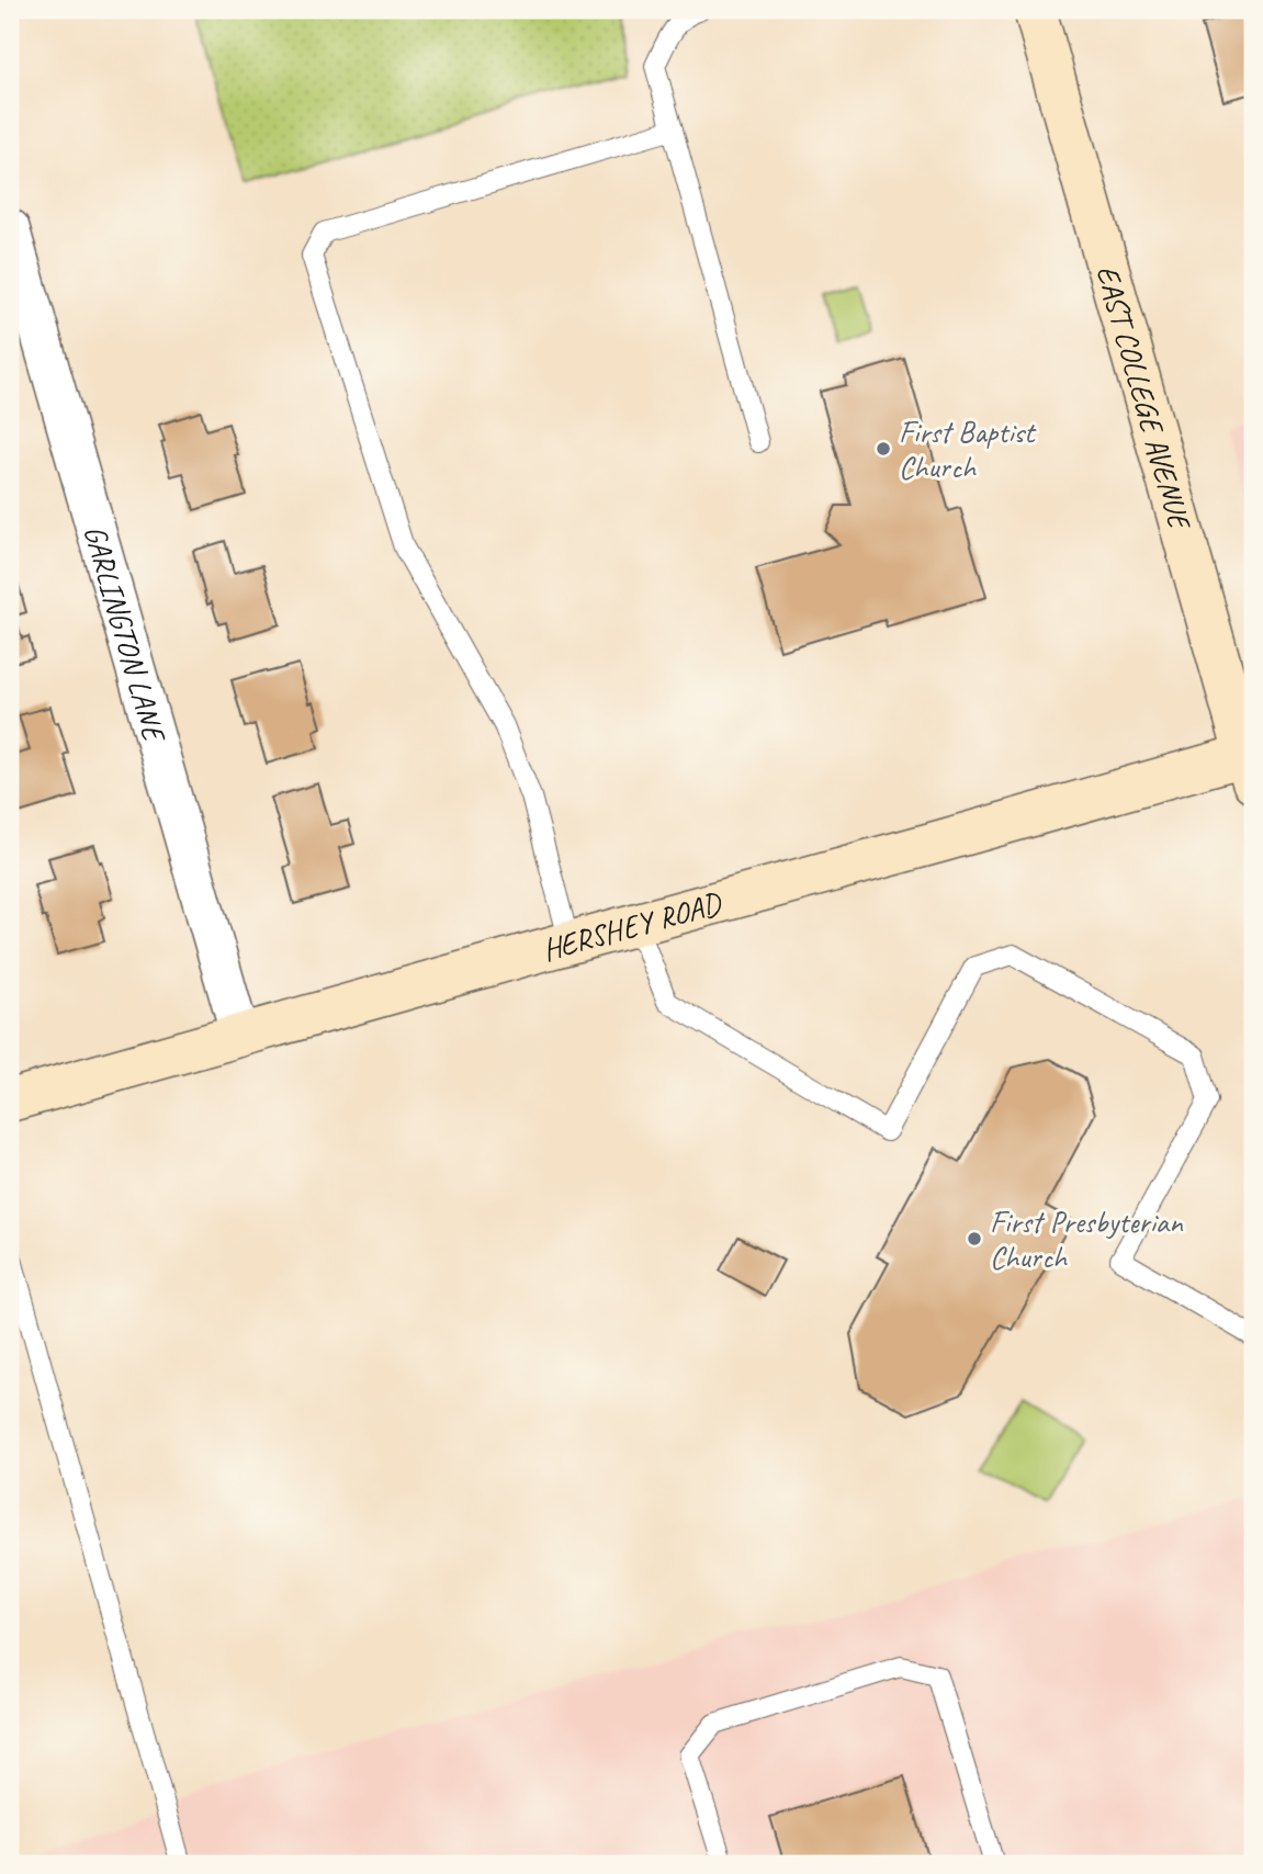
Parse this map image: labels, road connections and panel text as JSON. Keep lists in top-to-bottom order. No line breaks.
{"streets":{"main road":["EAST COLLEGE AVENUE","HERSHEY ROAD"],"street":["GARLINGTON LANE"]},"crossings":[["EAST COLLEGE AVENUE","HERSHEY ROAD"],["GARLINGTON LANE","HERSHEY ROAD"]],"places":["First Baptist Church","First Presbyterian Church"]}
